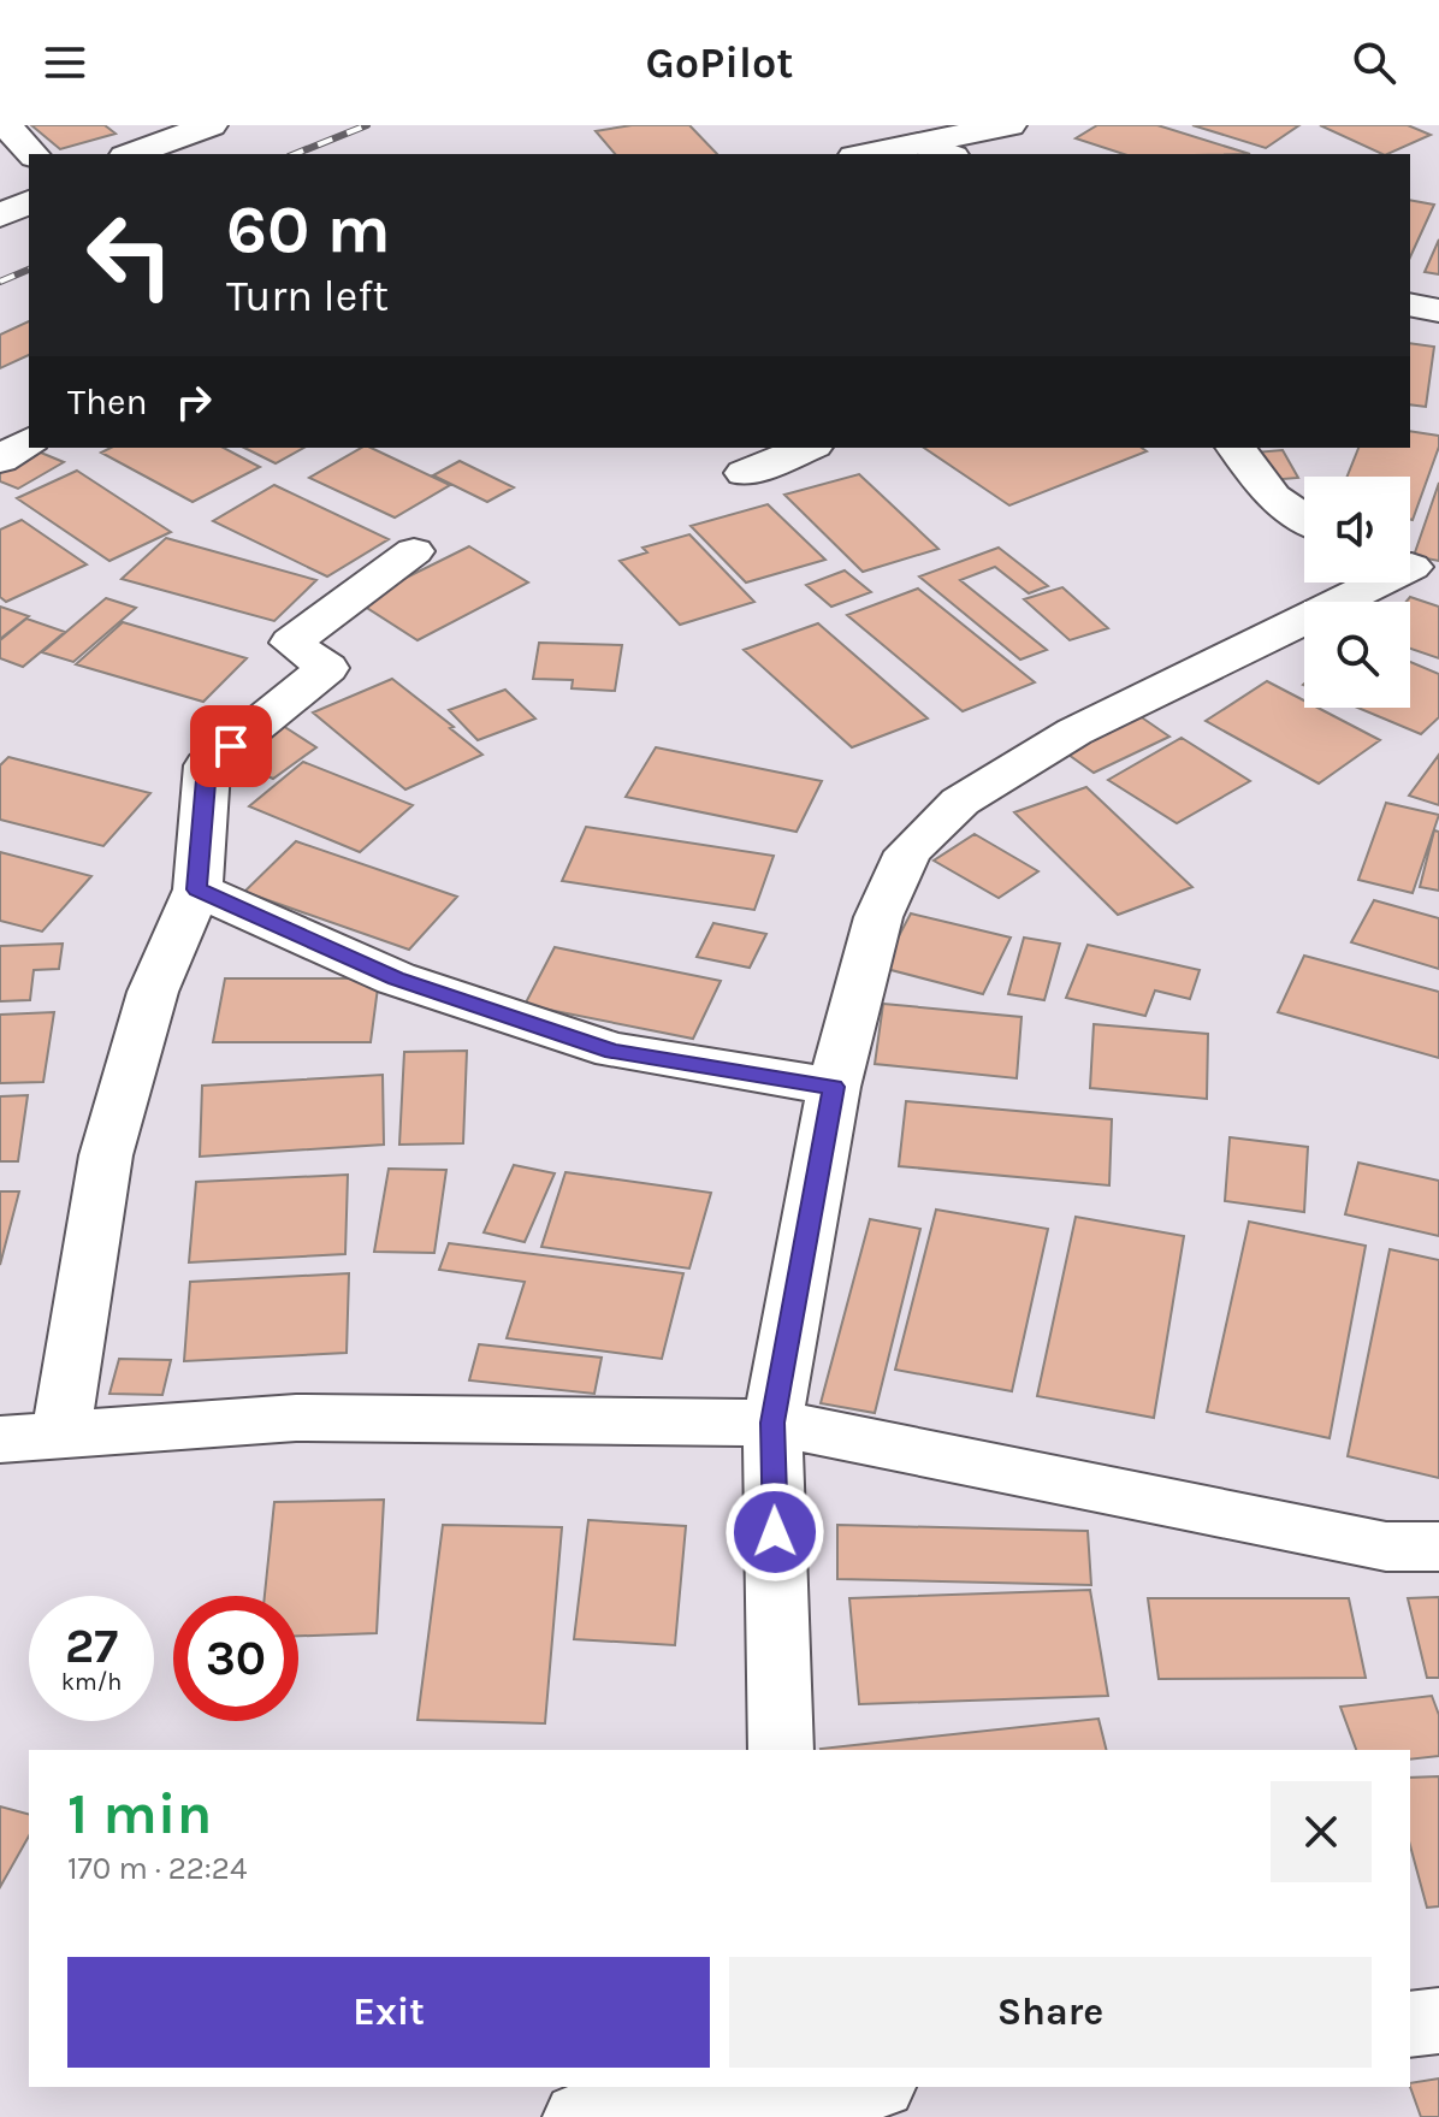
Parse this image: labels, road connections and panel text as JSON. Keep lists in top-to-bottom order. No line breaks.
{"page":{"header":"GoPilot","turn":["60 m","Turn left"],"then":"Then","speed":"27 km/h","limit":"30","heading":["1 min","170 m · 22:24"],"buttons":["Exit","Share"]}}
